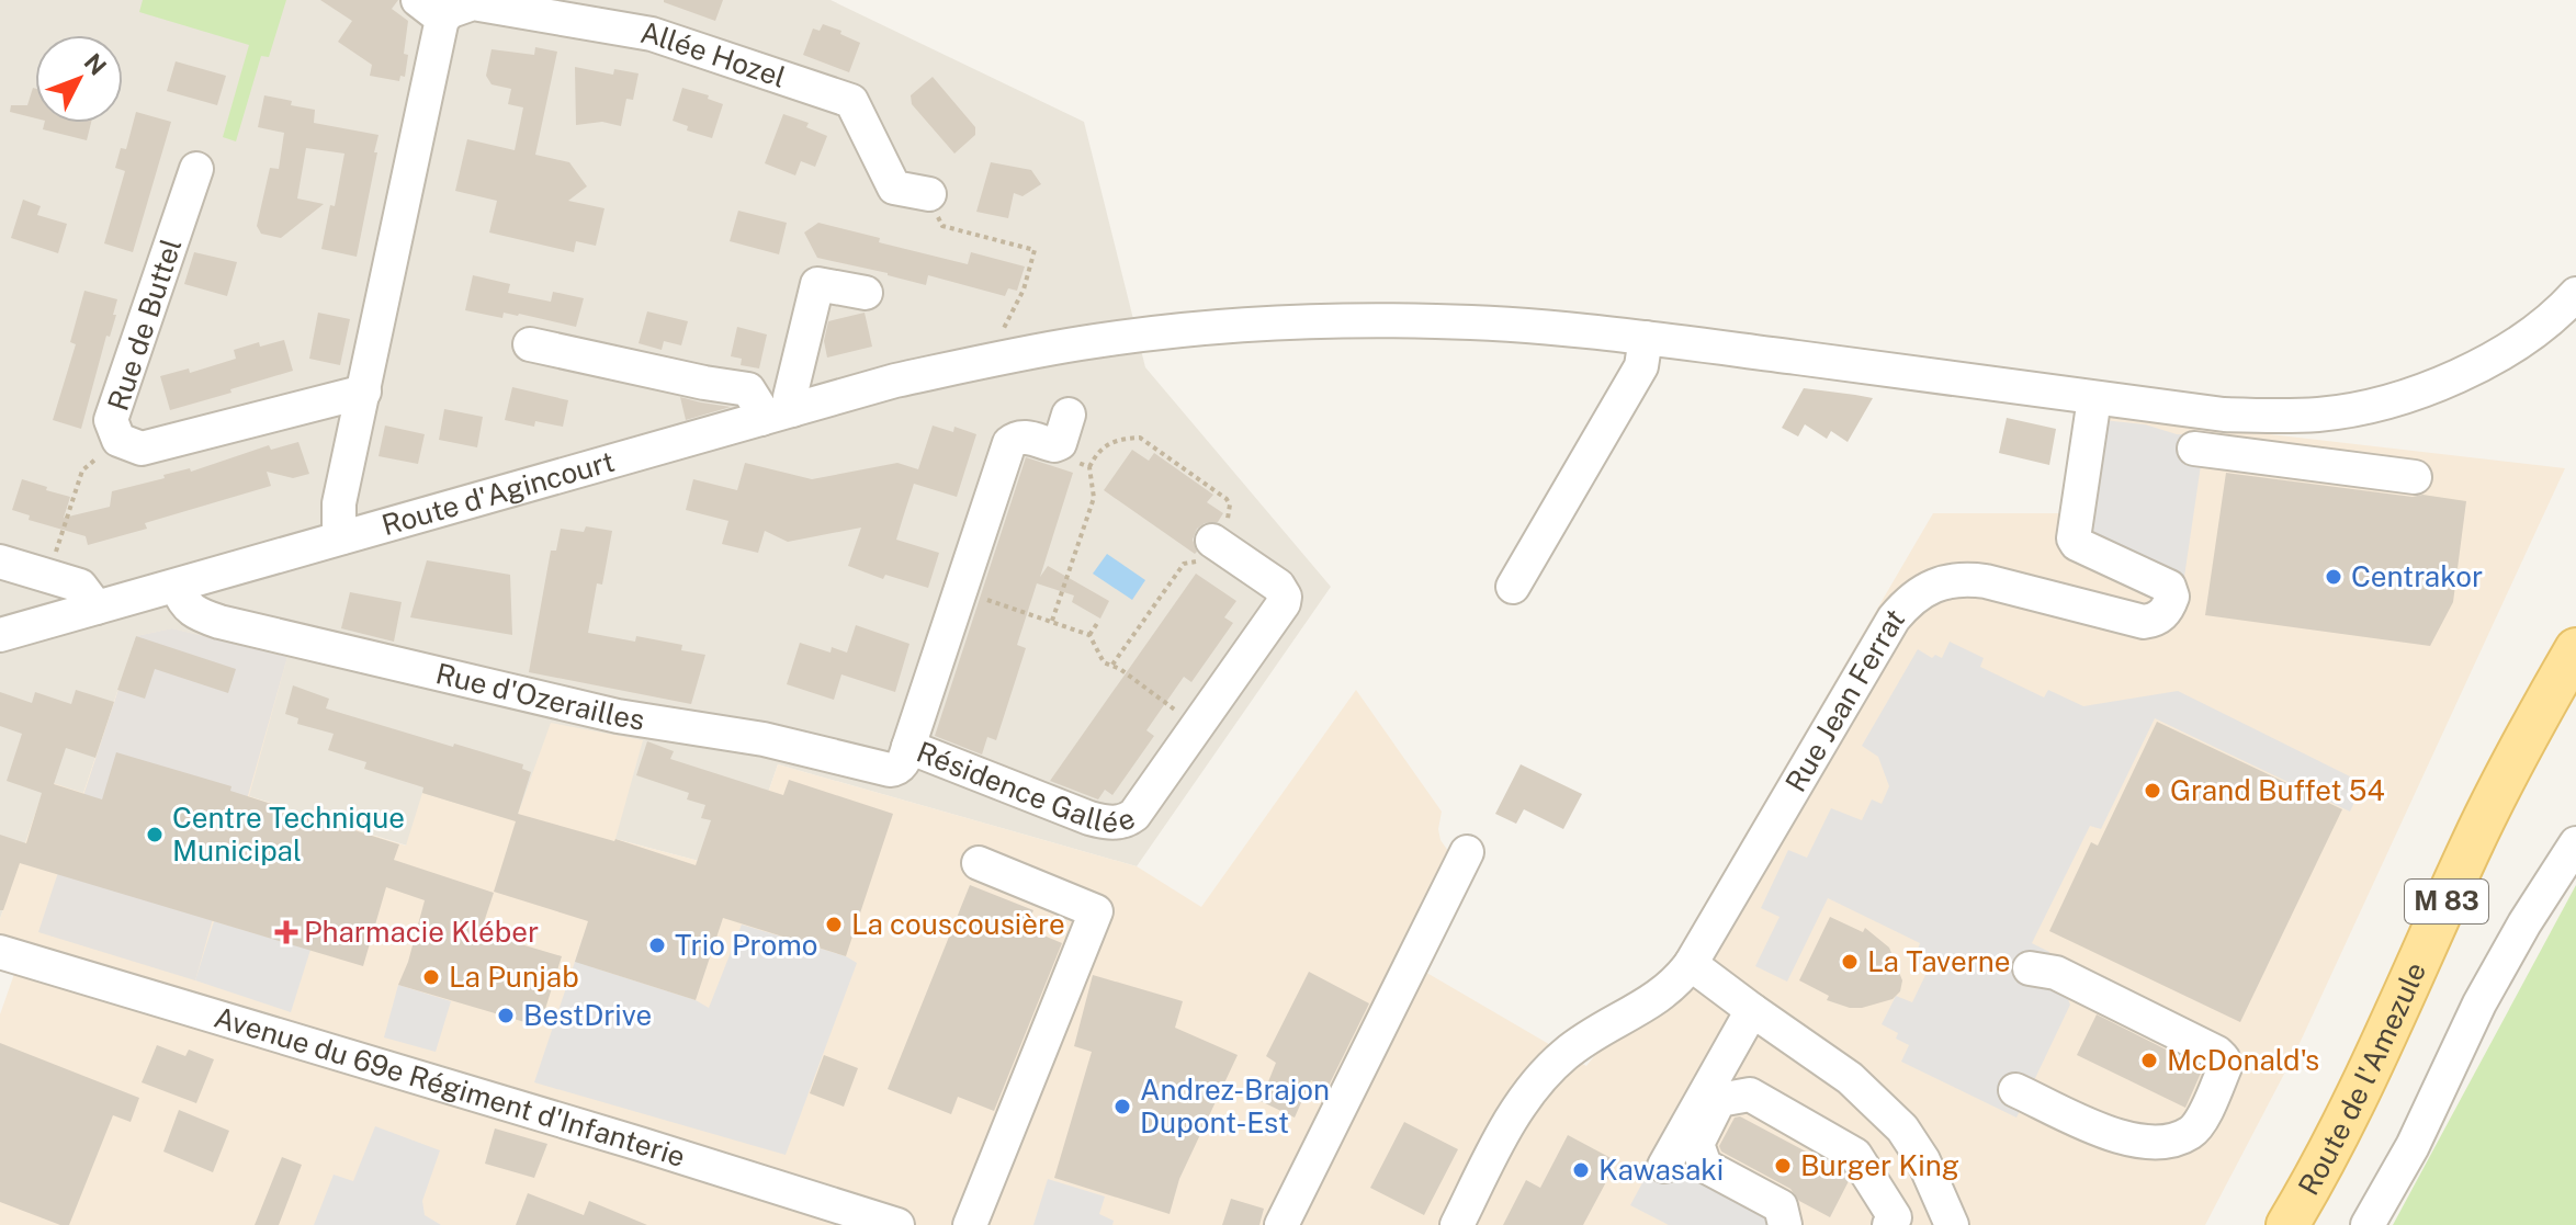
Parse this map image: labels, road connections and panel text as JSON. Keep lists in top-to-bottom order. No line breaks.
{"streets":{"main road":["M 83","Route de l'Amezule"],"street":["Allée Hozel","Rue de Buttel","Route d'Agincourt","Rue d'Ozerailles","Rue Jean Ferrat","Résidence Gallée","Avenue du 69e Régiment d'Infanterie"]},"crossings":[["Route d'Agincourt","Rue d'Ozerailles"],["Route d'Agincourt","Rue Jean Ferrat"],["Rue d'Ozerailles","Résidence Gallée"]],"places":{"other":["Centrakor","Grand Buffet 54","Centre Technique Municipal","La couscousière","Trio Promo","La Taverne","La Punjab","BestDrive","McDonald's","Andrez-Brajon Dupont-Est","Burger King","Kawasaki"],"health":["Pharmacie Kléber"]},"north":"top right"}
